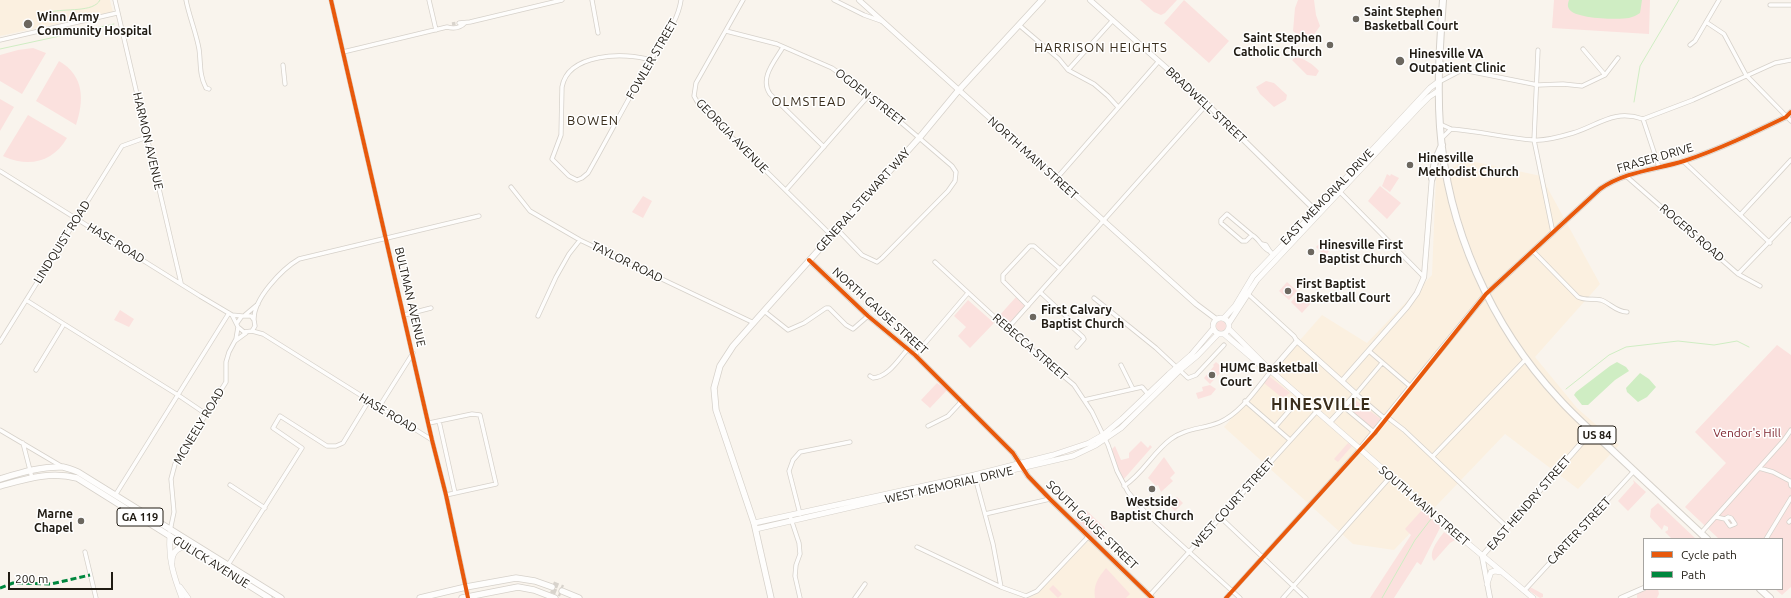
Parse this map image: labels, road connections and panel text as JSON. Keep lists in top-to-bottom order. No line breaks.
{"streets":{"highway":["US 84"],"main road":["EAST MEMORIAL DRIVE","GENERAL STEWART WAY","WEST MEMORIAL DRIVE","SOUTH MAIN STREET","GA 119","GULICK AVENUE"],"street":["FOWLER STREET","OGDEN STREET","BRADWELL STREET","GEORGIA AVENUE","HARMON AVENUE","NORTH MAIN STREET","FRASER DRIVE","ROGERS ROAD","LINDQUIST ROAD","HASE ROAD","TAYLOR ROAD","BULTMAN AVENUE","NORTH GAUSE STREET","REBECCA STREET","MCNEELY ROAD","WEST COURT STREET","EAST HENDRY STREET","SOUTH GAUSE STREET","CARTER STREET"]},"crossings":[["OGDEN STREET","GEORGIA AVENUE"],["OGDEN STREET","GENERAL STEWART WAY"],["BRADWELL STREET","EAST MEMORIAL DRIVE"],["GEORGIA AVENUE","GENERAL STEWART WAY"],["HARMON AVENUE","LINDQUIST ROAD"],["HARMON AVENUE","HASE ROAD"],["NORTH MAIN STREET","GENERAL STEWART WAY"],["FRASER DRIVE","ROGERS ROAD"],["FRASER DRIVE","US 84"],["FRASER DRIVE","SOUTH MAIN STREET"],["EAST MEMORIAL DRIVE","US 84"],["EAST MEMORIAL DRIVE","WEST MEMORIAL DRIVE"],["GENERAL STEWART WAY","TAYLOR ROAD"],["GENERAL STEWART WAY","NORTH GAUSE STREET"],["GENERAL STEWART WAY","WEST MEMORIAL DRIVE"],["LINDQUIST ROAD","HASE ROAD"],["HASE ROAD","BULTMAN AVENUE"],["NORTH GAUSE STREET","WEST MEMORIAL DRIVE"],["NORTH GAUSE STREET","SOUTH GAUSE STREET"],["REBECCA STREET","WEST MEMORIAL DRIVE"],["REBECCA STREET","WEST COURT STREET"],["MCNEELY ROAD","GA 119"],["MCNEELY ROAD","GULICK AVENUE"],["US 84","EAST HENDRY STREET"],["US 84","CARTER STREET"],["WEST MEMORIAL DRIVE","SOUTH GAUSE STREET"],["WEST COURT STREET","SOUTH MAIN STREET"],["WEST COURT STREET","SOUTH GAUSE STREET"],["EAST HENDRY STREET","SOUTH MAIN STREET"],["SOUTH MAIN STREET","CARTER STREET"],["GA 119","GULICK AVENUE"]],"districts":["HARRISON HEIGHTS","OLMSTEAD","BOWEN","HINESVILLE"],"parks":["Vendor's Hill"],"places":["Saint Stephen Basketball Court","Winn Army Community Hospital","Saint Stephen Catholic Church","Hinesville VA Outpatient Clinic","Hinesville Methodist Church","Hinesville First Baptist Church","First Baptist Basketball Court","First Calvary Baptist Church","HUMC Basketball Court","Westside Baptist Church","Marne Chapel"],"legend":["Cycle path","Path"],"scale_bar":"200 m"}
